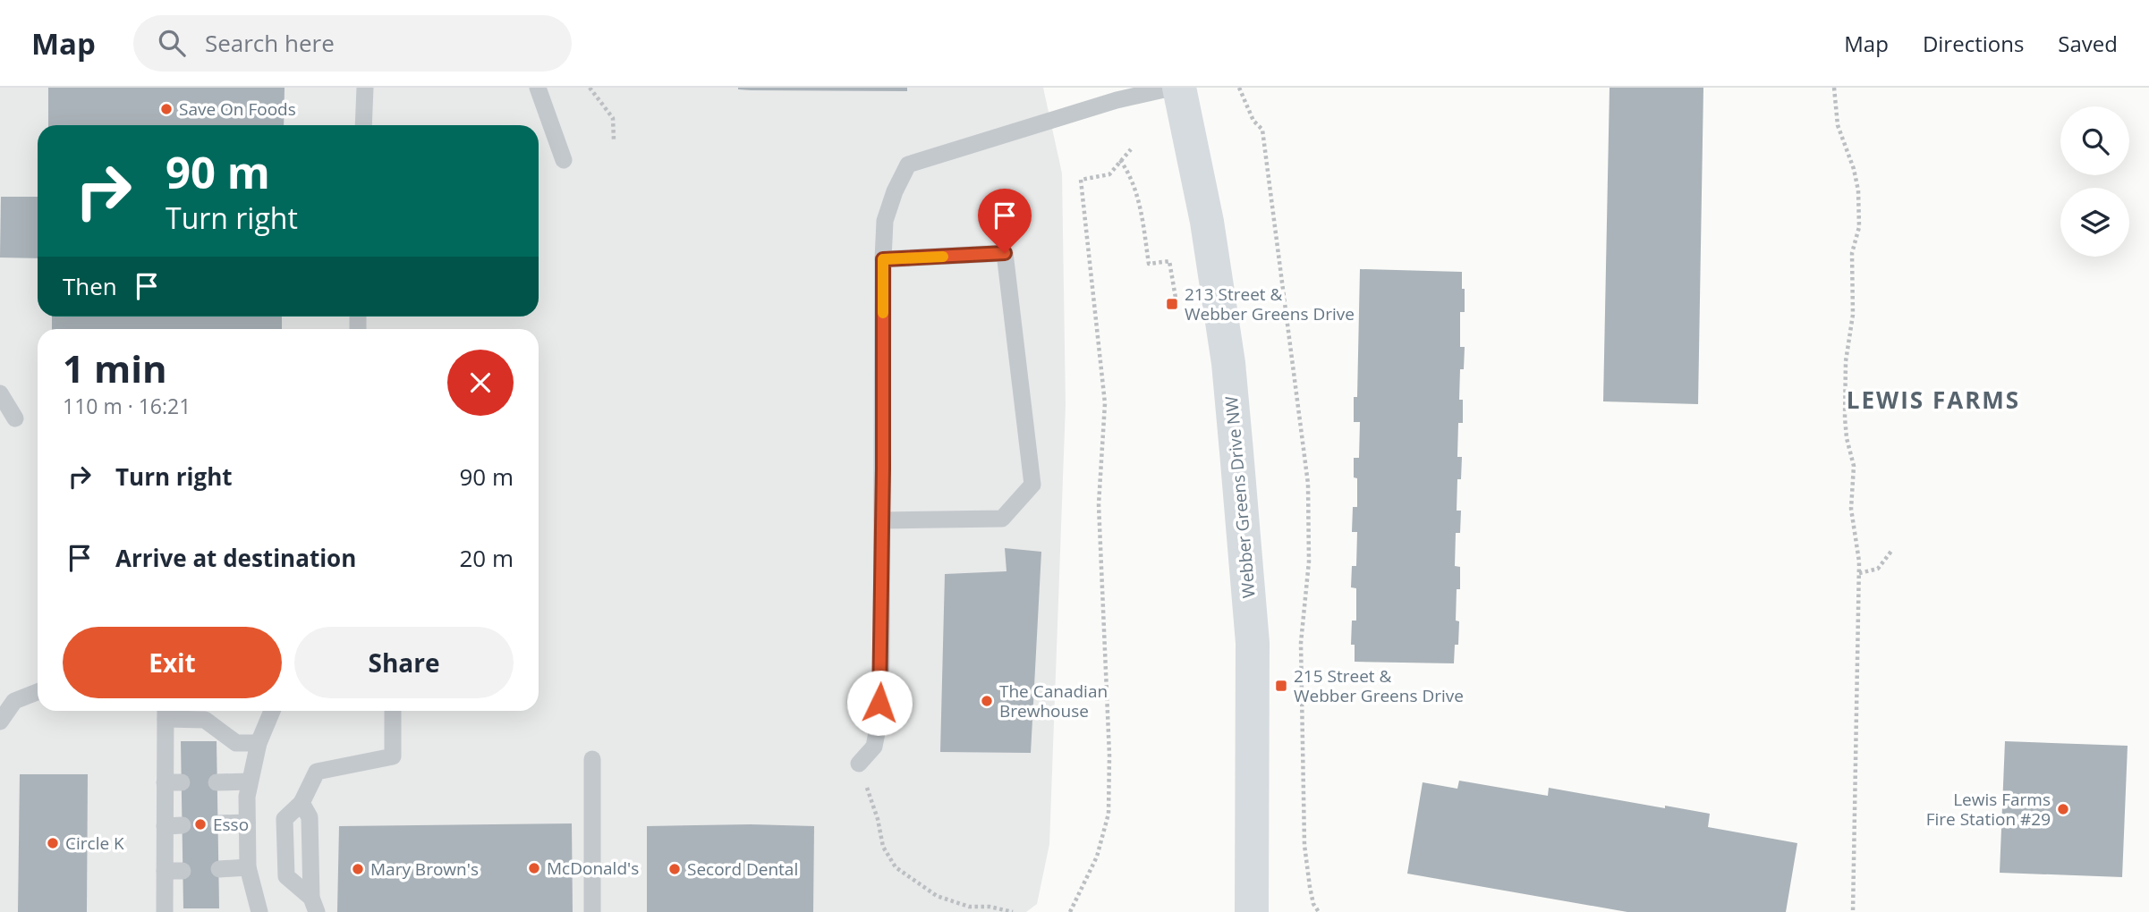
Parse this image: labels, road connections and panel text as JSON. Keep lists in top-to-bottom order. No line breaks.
{"streets":{"main road":["Webber Greens Drive NW"]},"districts":["LEWIS FARMS"],"places":{"other":["Save On Foods","The Canadian Brewhouse","Lewis Farms Fire Station #29","Esso","Circle K","McDonald's","Mary Brown's","Secord Dental"],"transit":["213 Street & Webber Greens Drive","215 Street & Webber Greens Drive"]},"page":{"header":"Map","search":"Search here","nav":["Map","Directions","Saved"],"turn":["90 m","Turn right"],"then":"Then","heading":["1 min","110 m · 16:21"],"list":[{"name":"Turn right","value":"90 m"},{"name":"Arrive at destination","value":"20 m"}],"buttons":["Exit","Share"]}}
